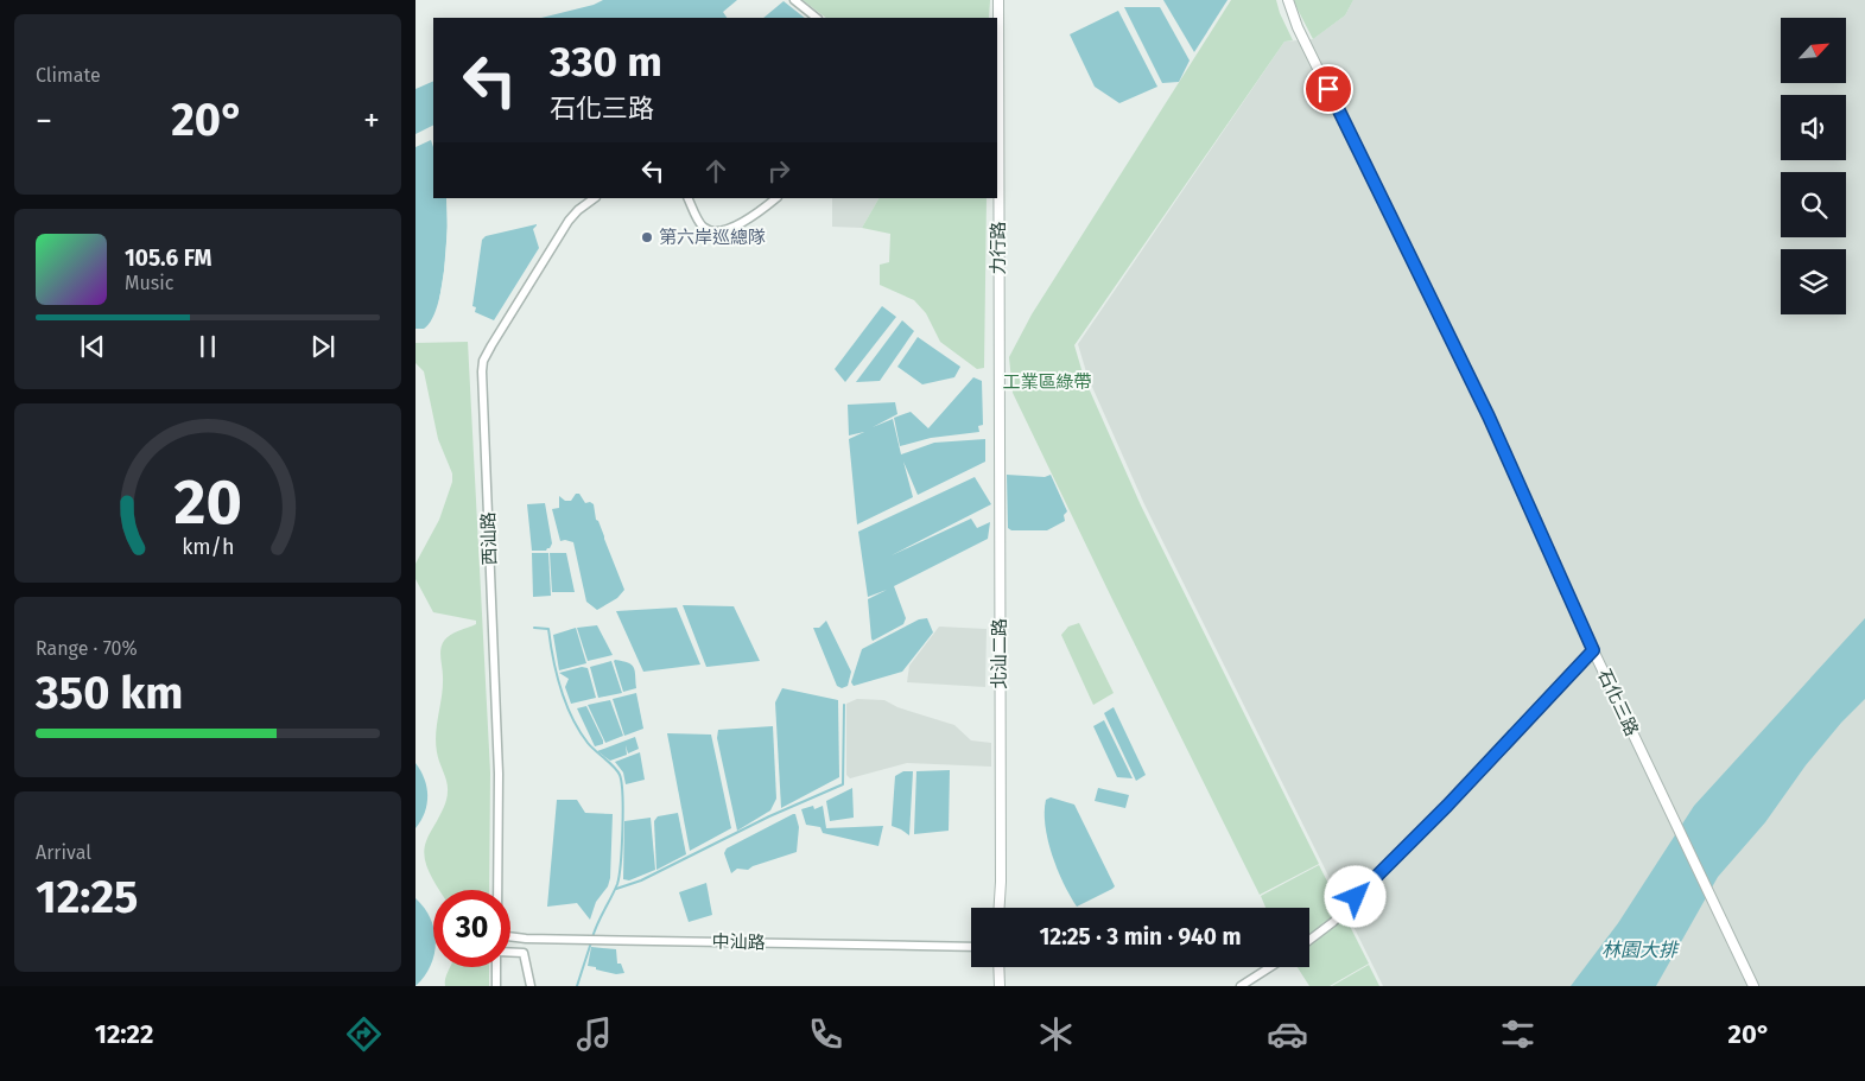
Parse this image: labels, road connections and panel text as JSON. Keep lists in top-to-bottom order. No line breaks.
{"streets":{"street":["力行路","西汕路","北汕二路","石化三路","中汕路"]},"crossings":[["力行路","北汕二路"]],"water":["林園大排"],"parks":["工業區綠帶"],"places":["第六岸巡總隊"],"north":"top right","page":{"tile":["Climate",["Range · 70%","350 km"],["Arrival","12:25"]],"turn":["330 m","石化三路"],"heat":["−","20°","+"],"song":["105.6 FM","Music"],"limit":"30","trip":"12:25 · 3 min · 940 m","tabs":["12:22","20°"],"gauge":["20","km/h"]}}
